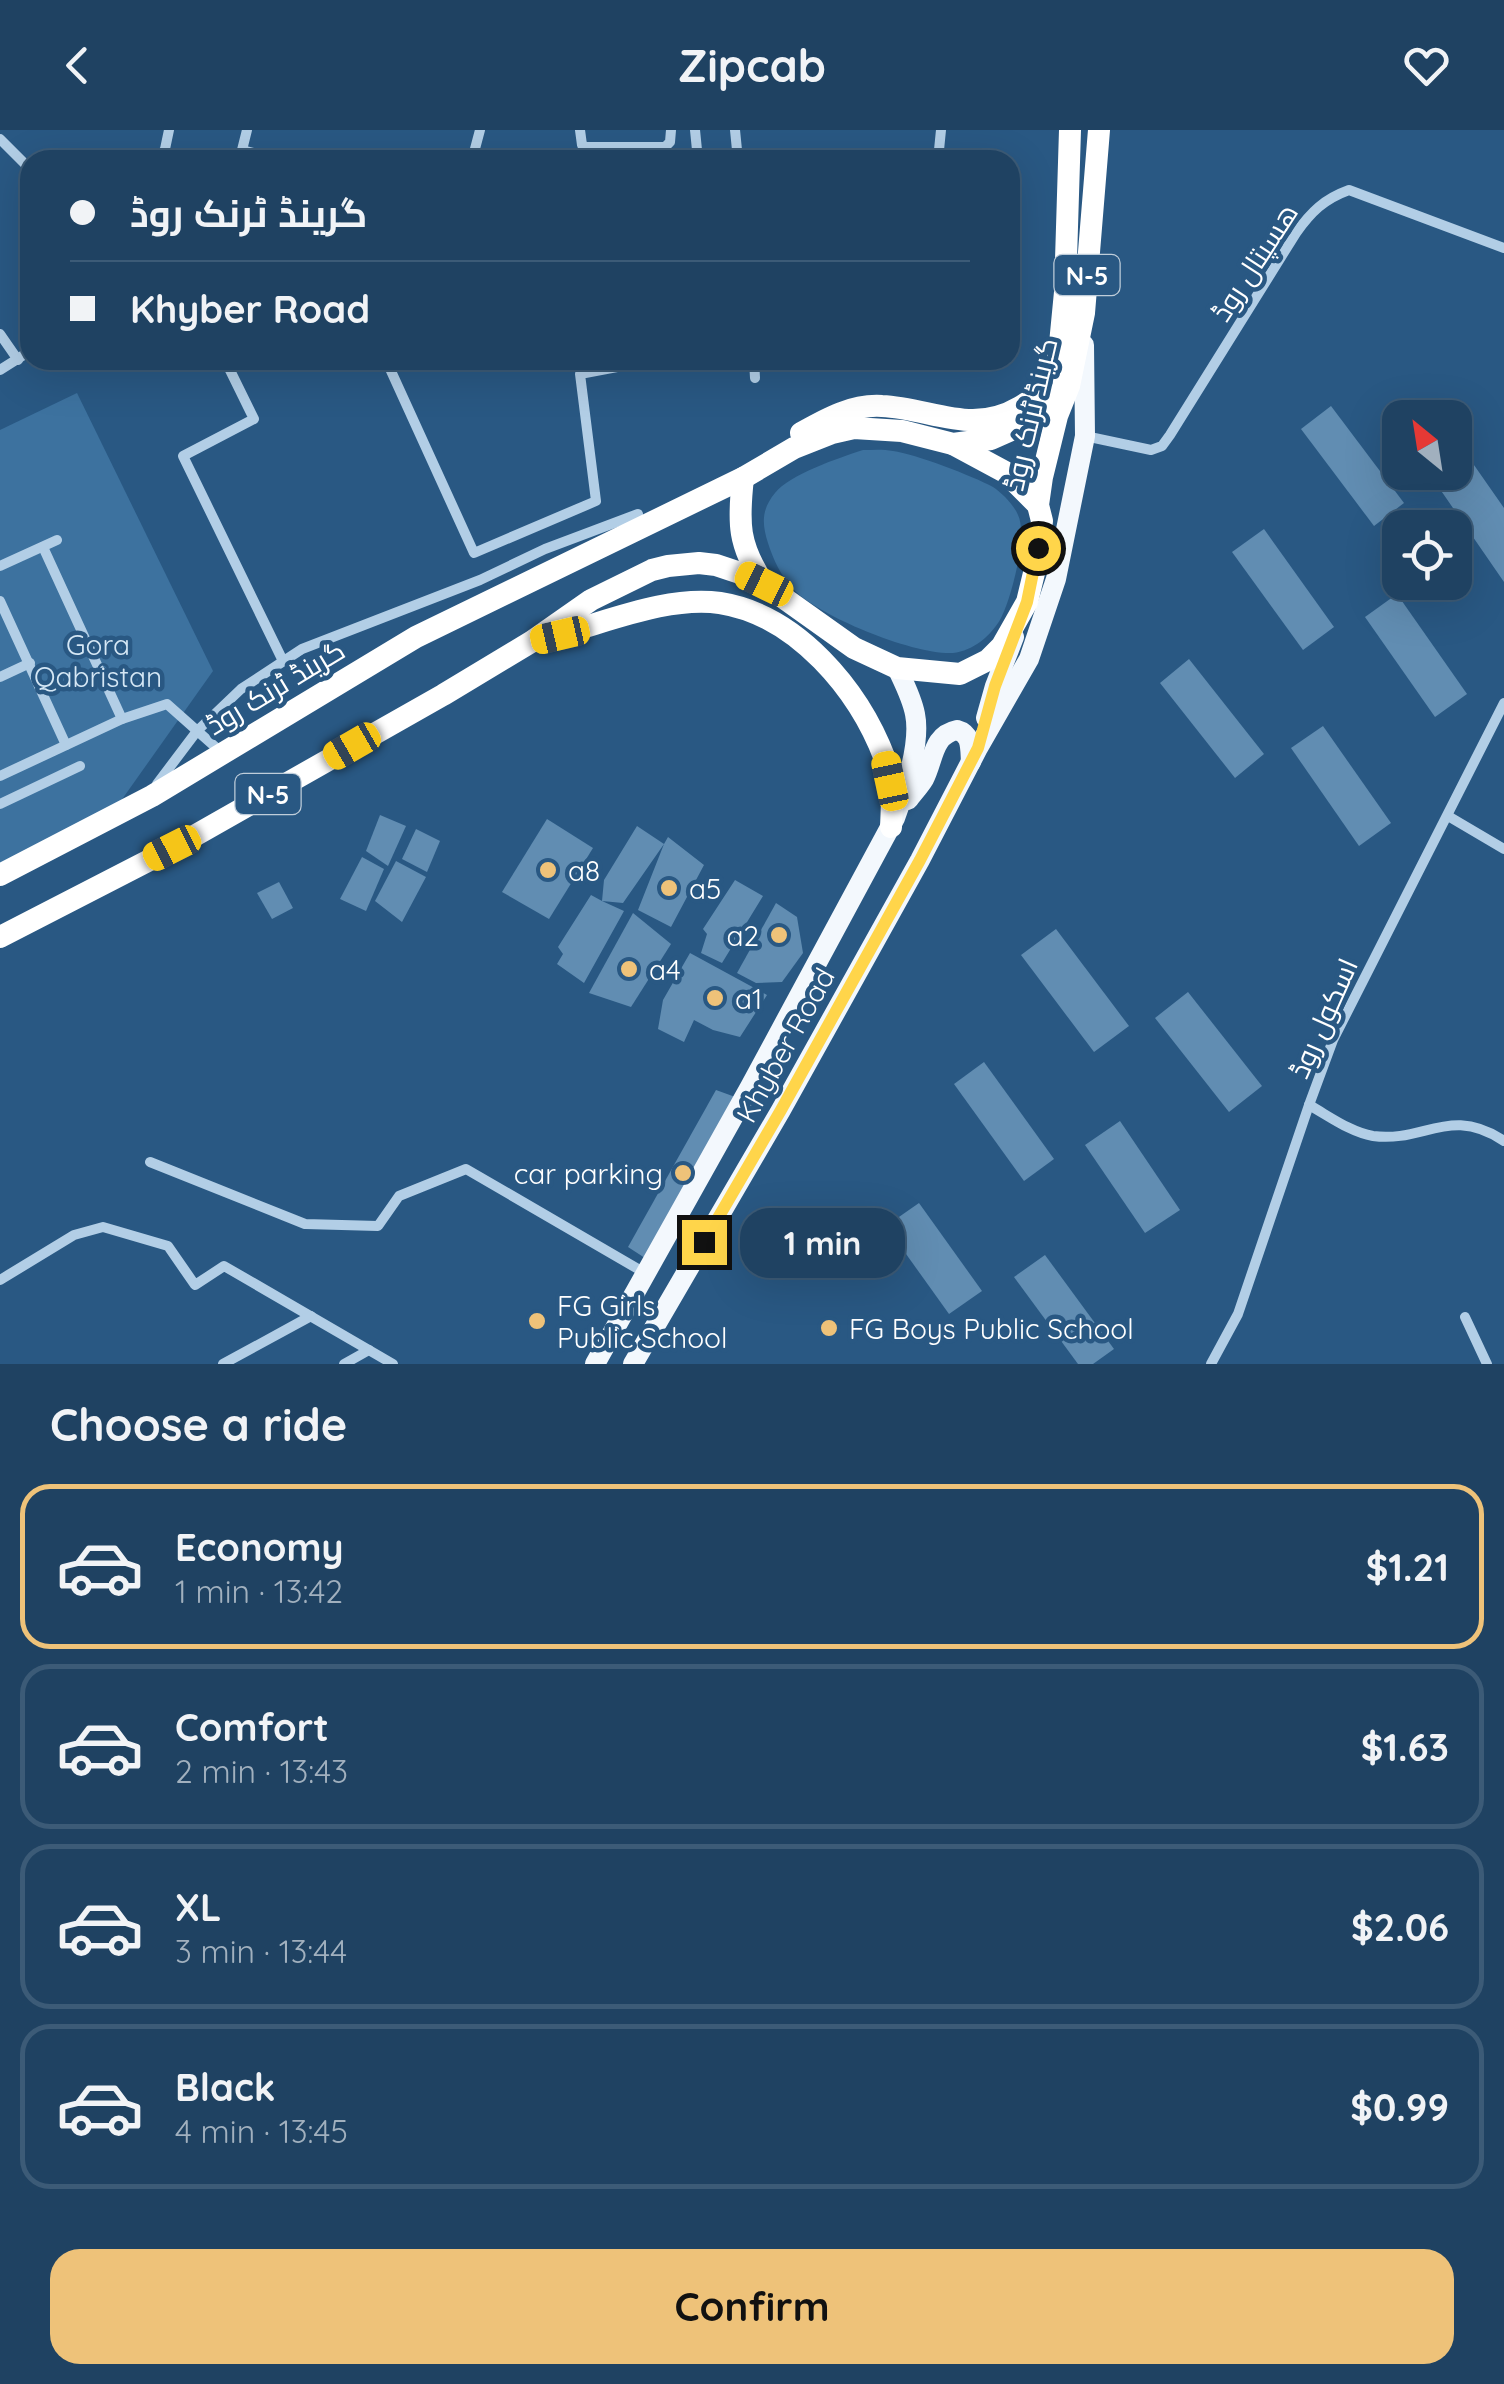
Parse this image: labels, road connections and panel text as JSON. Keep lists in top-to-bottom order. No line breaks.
{"streets":{"highway":["N-5","گرینڈ ٹرنک روڈ"],"main road":["Khyber Road"],"street":["ھسپتال روڈ","اسکول روڈ"]},"parks":["Gora Qabristan"],"places":["a8","a5","a2","a4","a1","car parking","FG Girls Public School","FG Boys Public School"],"north":"top left","page":{"header":"Zipcab","banner":["گرینڈ ٹرنک روڈ","Khyber Road"],"bubble":"1 min","heading":"Choose a ride","list":[{"name":"Economy","note":"1 min · 13:42","value":"$1.21"},{"name":"Comfort","note":"2 min · 13:43","value":"$1.63"},{"name":"XL","note":"3 min · 13:44","value":"$2.06"},{"name":"Black","note":"4 min · 13:45","value":"$0.99"}],"buttons":"Confirm"}}
